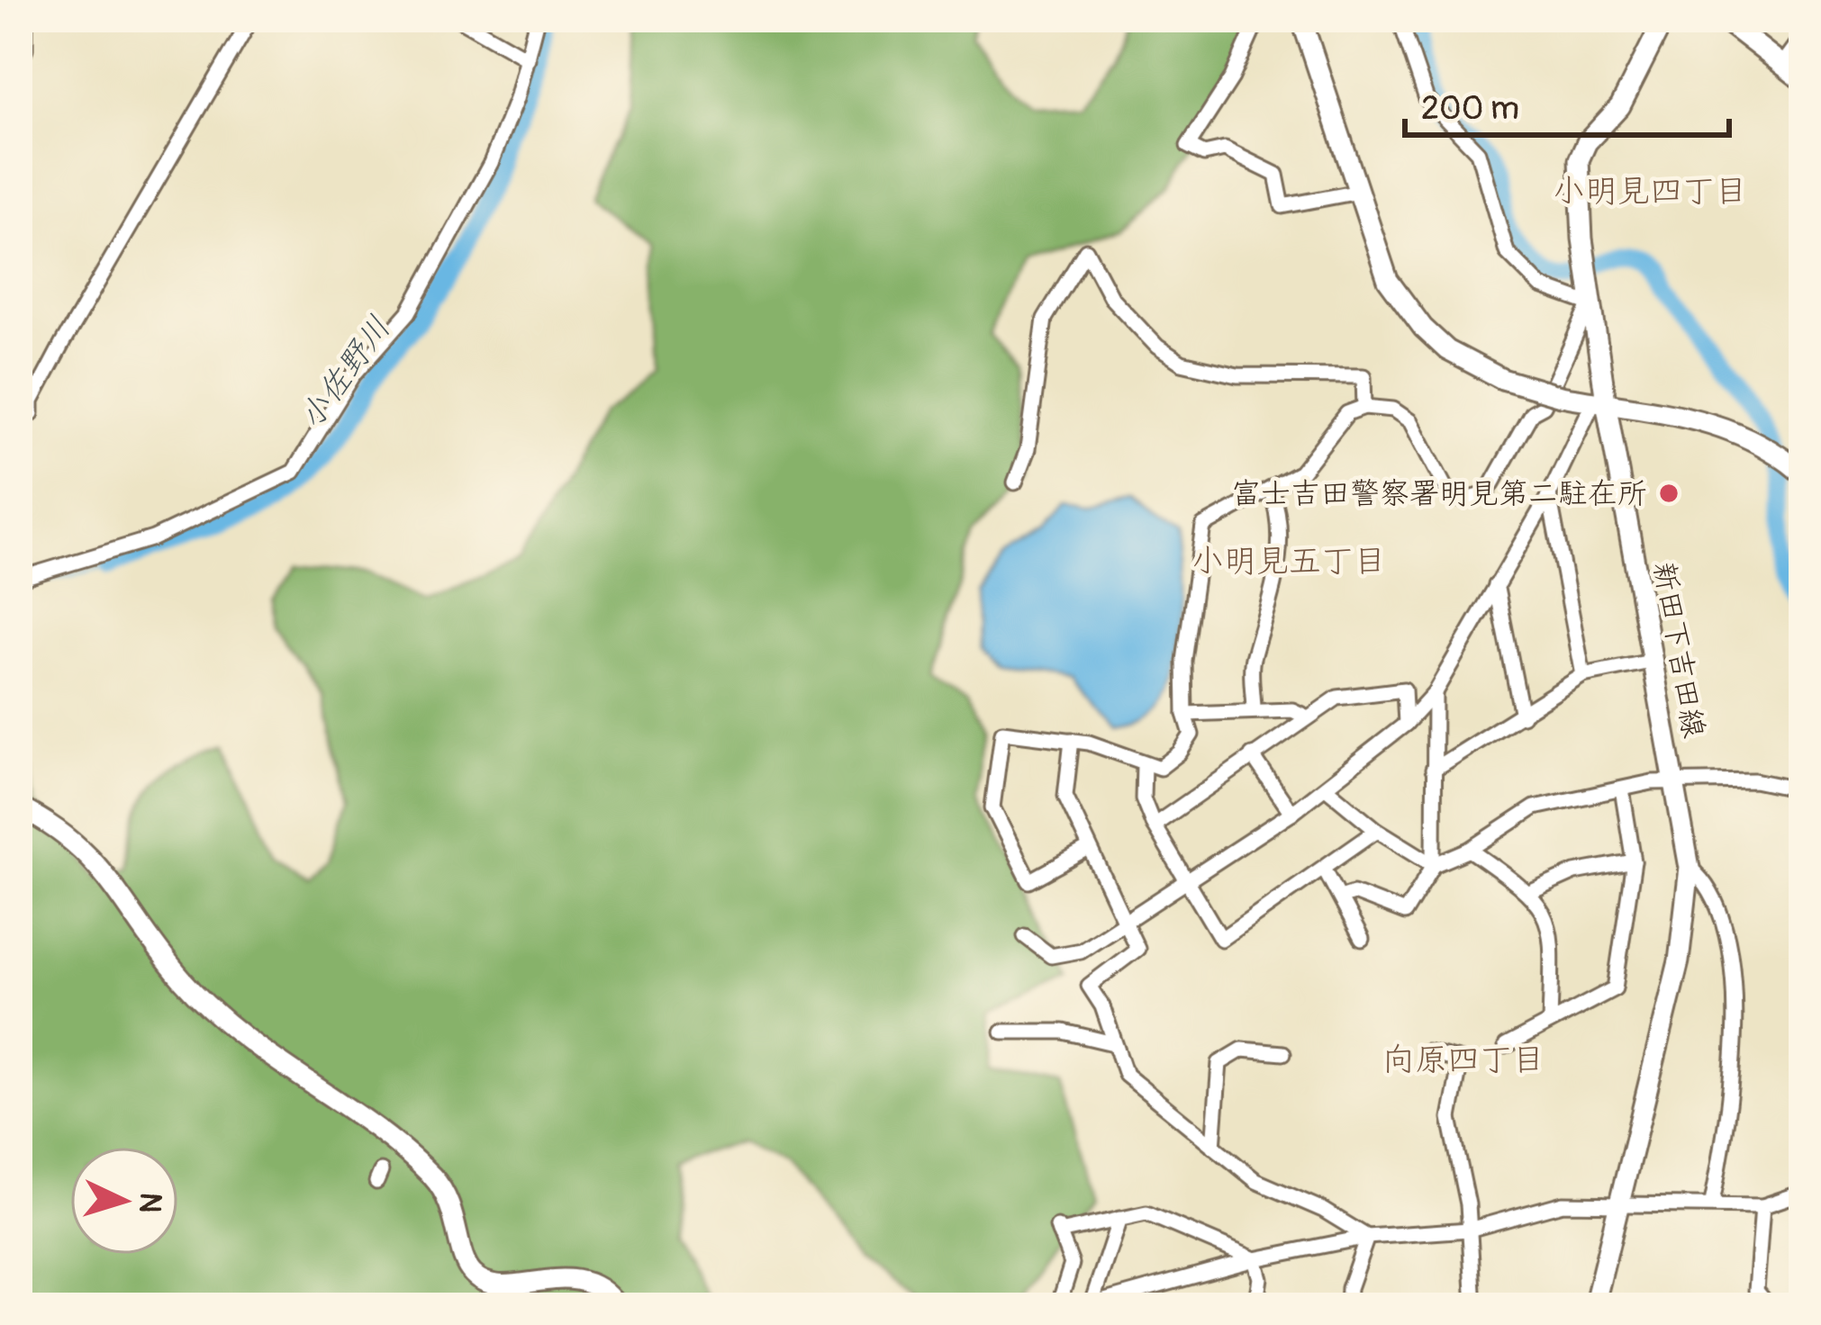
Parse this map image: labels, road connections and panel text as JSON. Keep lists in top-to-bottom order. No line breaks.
{"streets":{"street":["新田下吉田線"]},"districts":["小明見四丁目","小明見五丁目","向原四丁目"],"water":["小佐野川"],"places":["富士吉田警察署明見第二駐在所"],"scale_bar":"200 m","north":"right"}
